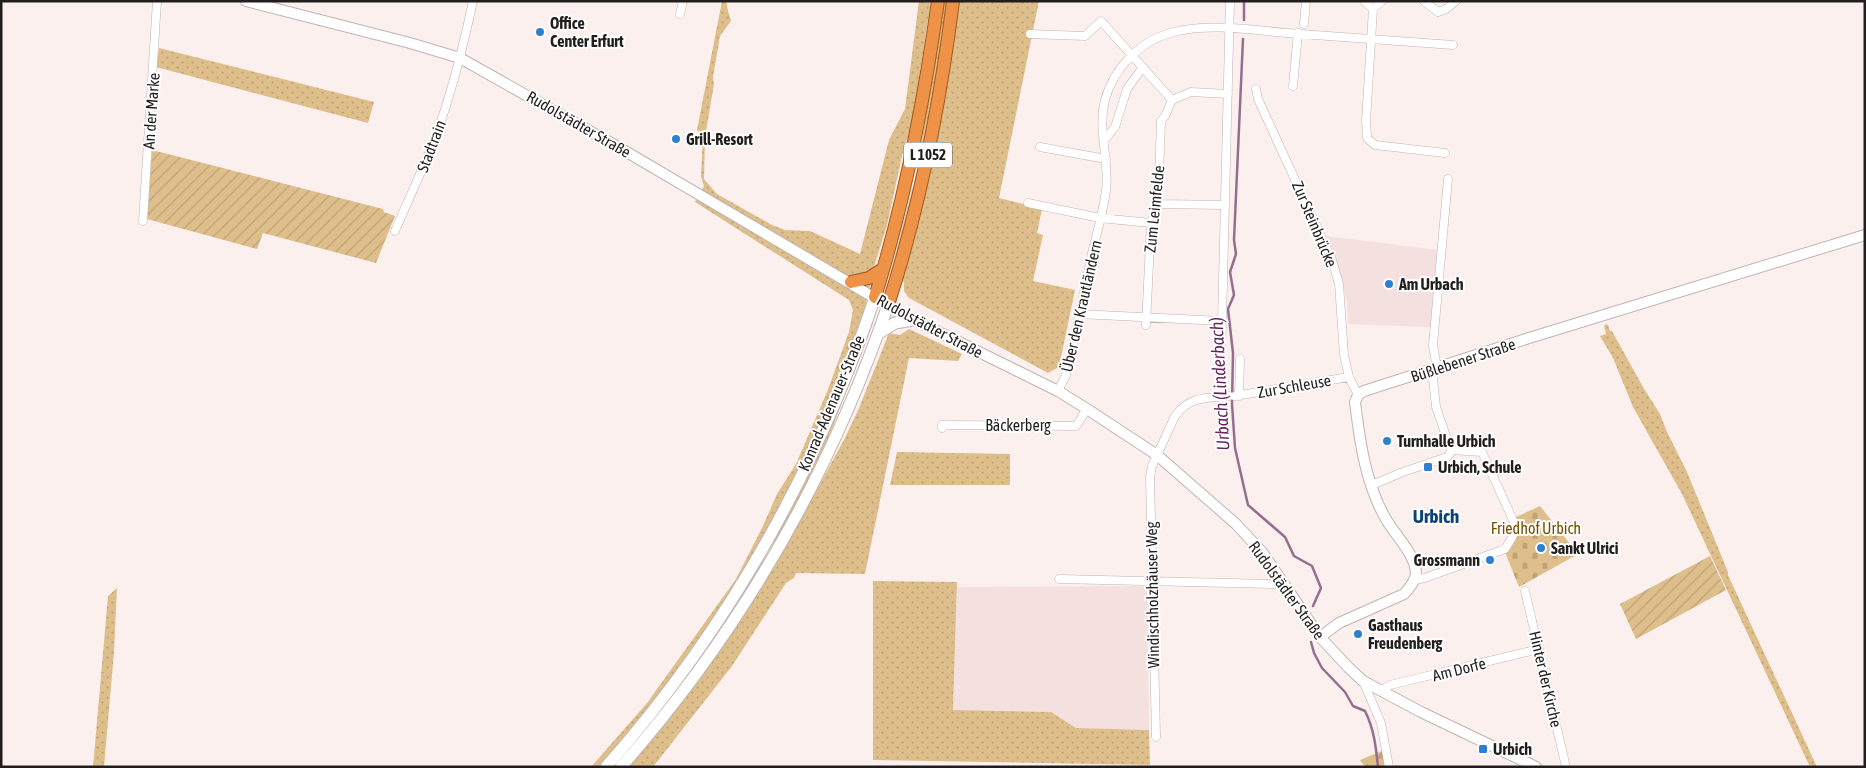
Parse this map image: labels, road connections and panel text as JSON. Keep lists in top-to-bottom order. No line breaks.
{"streets":{"highway":["L 1052","Konrad-Adenauer-Straße"],"street":["An der Marke","Rudolstädter Straße","Stadtrain","Zum Leimfelde","Zur Steinbrücke","Über den Krautländern","Büßlebener Straße","Zur Schleuse","Bäckerberg","Windischholzhäuser Weg","Am Dorfe","Hinter der Kirche"]},"crossings":[["Rudolstädter Straße","Stadtrain"],["Rudolstädter Straße","Über den Krautländern"],["Rudolstädter Straße","Zur Schleuse"],["Rudolstädter Straße","Konrad-Adenauer-Straße"],["Rudolstädter Straße","Bäckerberg"],["Rudolstädter Straße","Windischholzhäuser Weg"],["Rudolstädter Straße","Am Dorfe"],["Zur Steinbrücke","Büßlebener Straße"],["Zur Steinbrücke","Zur Schleuse"],["Zur Schleuse","Windischholzhäuser Weg"],["Am Dorfe","Hinter der Kirche"]],"districts":["Urbich"],"water":["Urbach (Linderbach)"],"parks":["Friedhof Urbich"],"places":{"other":["Office Center Erfurt","Grill-Resort","Am Urbach","Turnhalle Urbich","Sankt Ulrici","Grossmann","Gasthaus Freudenberg"],"transit":["Urbich, Schule","Urbich"]}}
